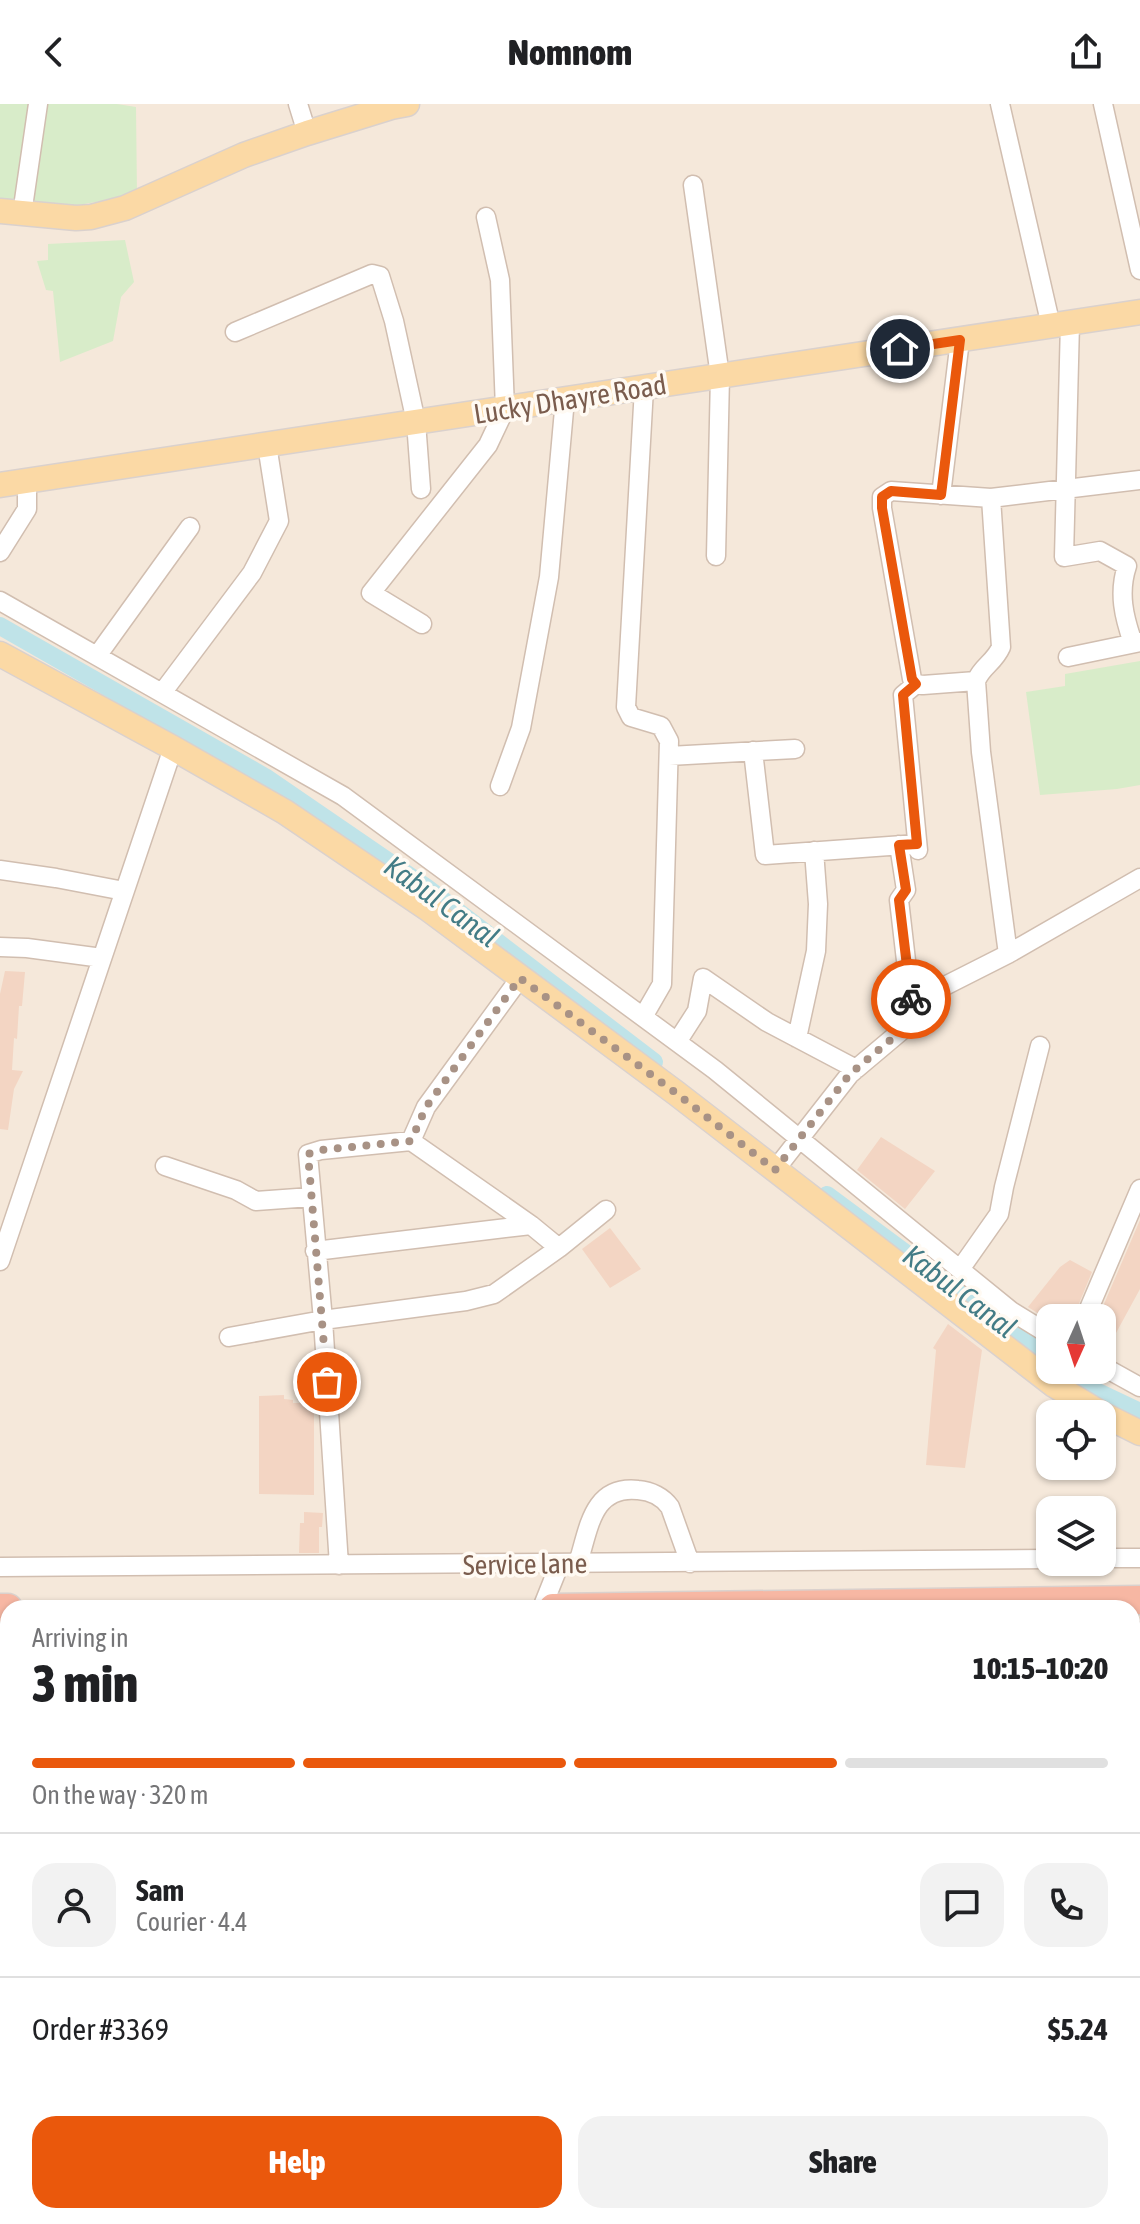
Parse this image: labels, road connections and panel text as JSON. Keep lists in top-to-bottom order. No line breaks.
{"streets":{"main road":["Lucky Dhayre Road"],"street":["Service lane"]},"water":["Kabul Canal"],"north":"bottom","page":{"header":"Nomnom","heading":["3 min","Arriving in","10:15–10:20"],"panel":["Sam","Courier · 4.4","Order #3369","$5.24"],"bar":"On the way · 320 m","buttons":["Help","Share"]}}
